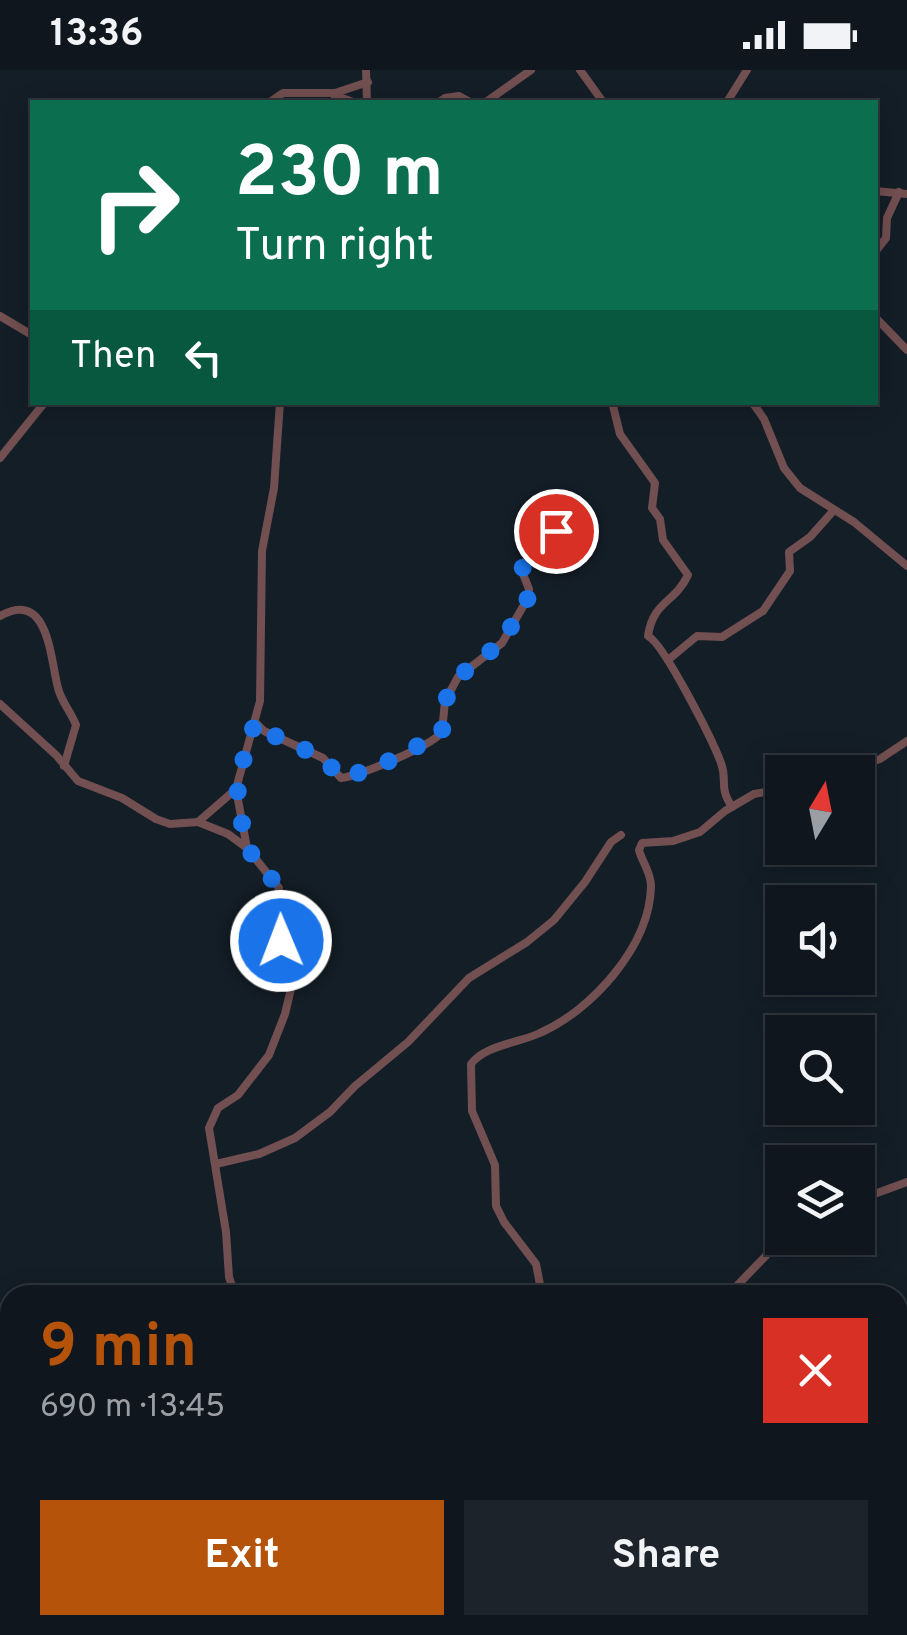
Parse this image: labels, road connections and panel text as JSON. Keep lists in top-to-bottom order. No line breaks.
{"north":"top","page":{"status":"13:36","turn":["230 m","Turn right"],"then":"Then","heading":["9 min","690 m · 13:45"],"buttons":["Exit","Share"]}}
